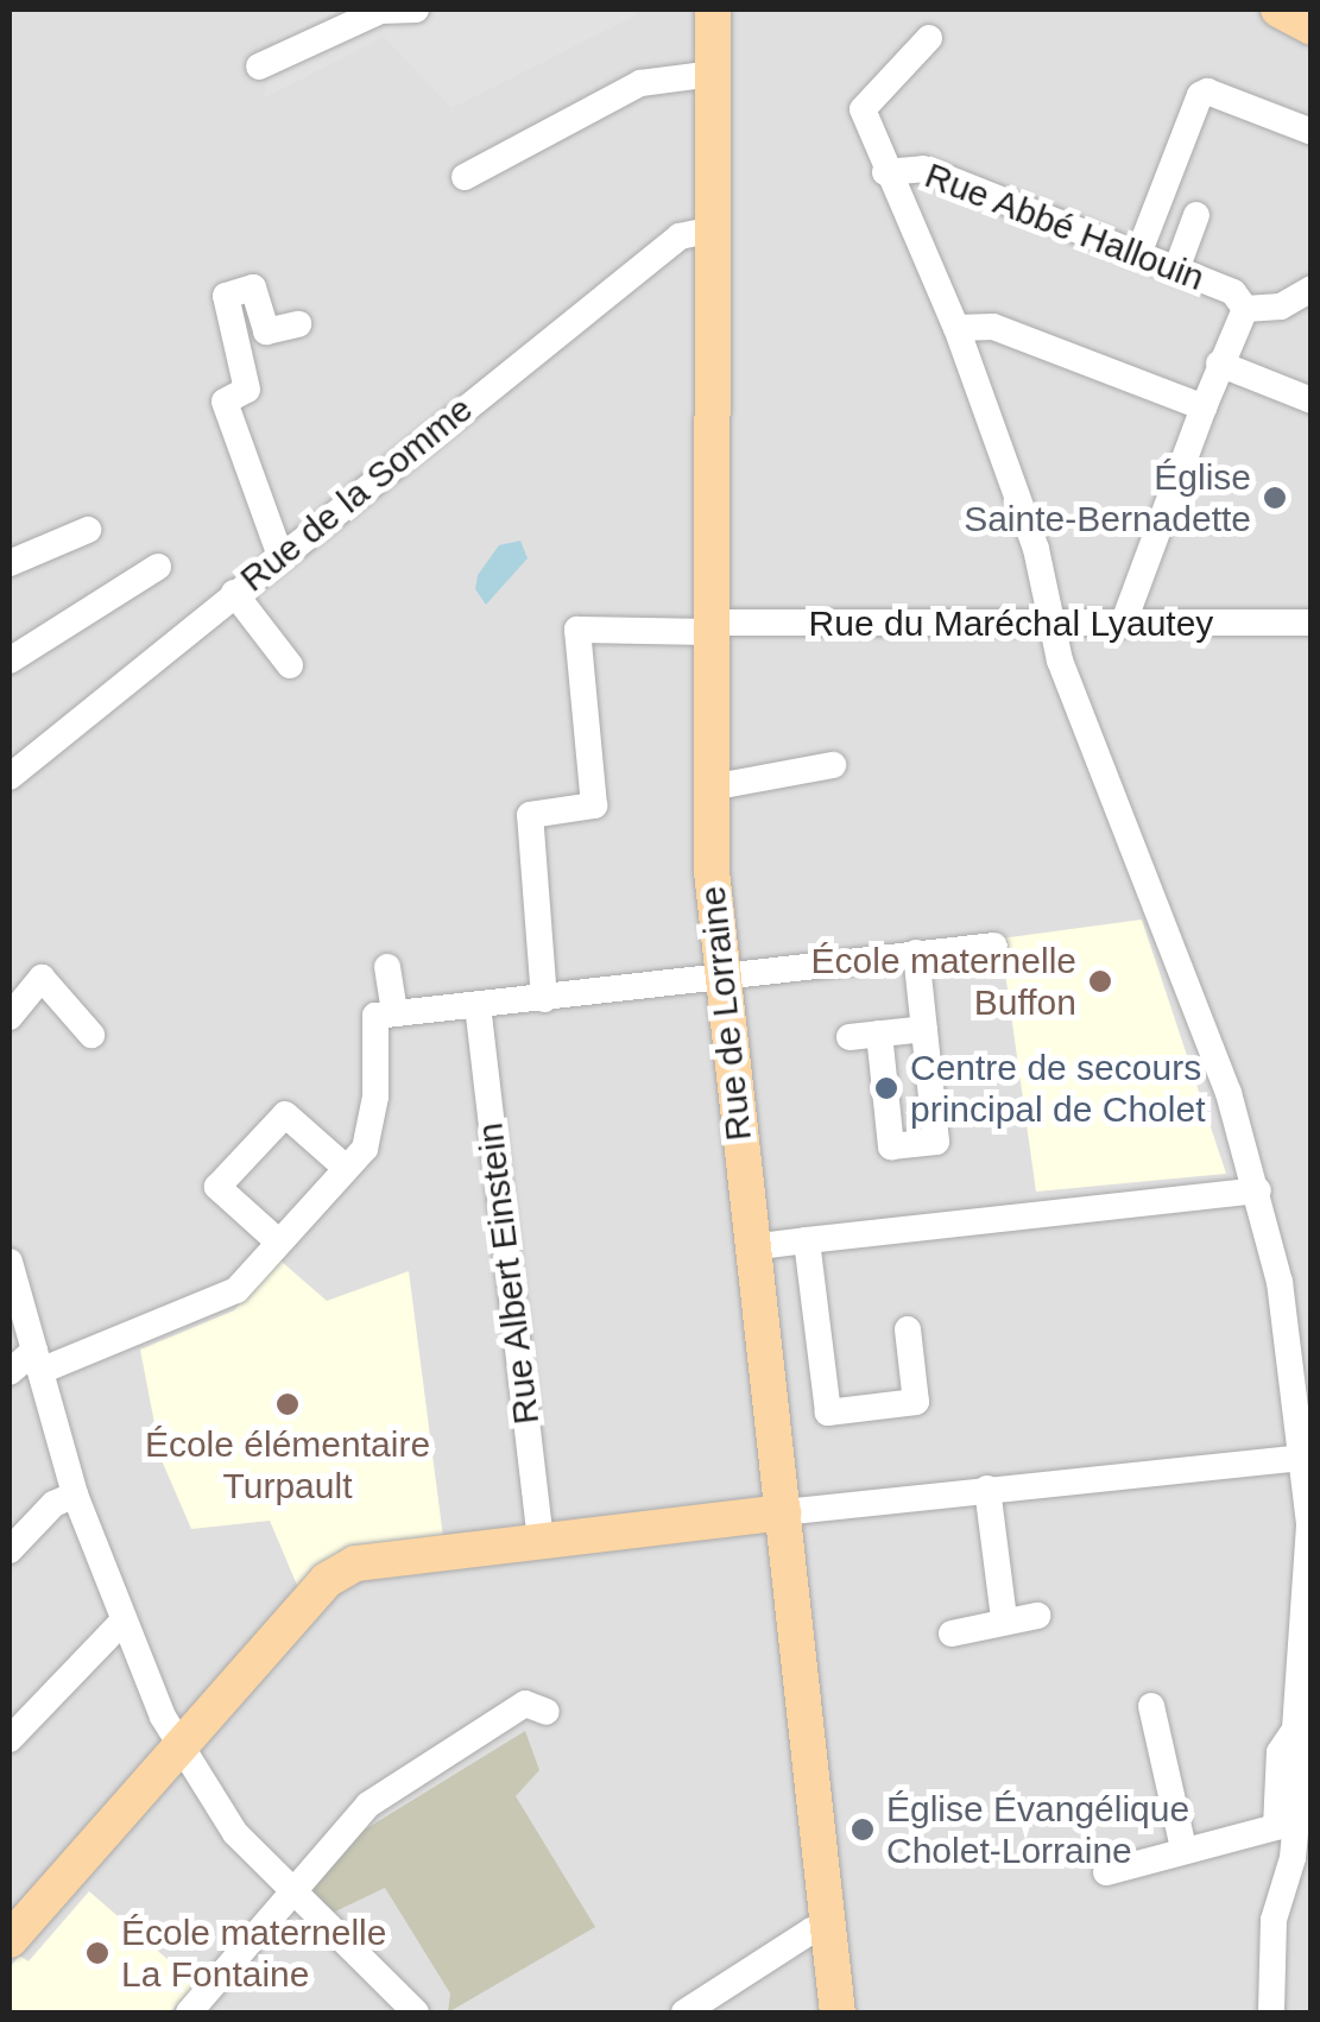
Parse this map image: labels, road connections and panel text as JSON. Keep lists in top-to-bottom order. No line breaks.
{"streets":{"main road":["Rue de Lorraine"],"street":["Rue Abbé Hallouin","Rue de la Somme","Rue du Maréchal Lyautey","Rue Albert Einstein"]},"crossings":[["Rue Abbé Hallouin","Rue du Maréchal Lyautey"],["Rue de la Somme","Rue de Lorraine"],["Rue du Maréchal Lyautey","Rue de Lorraine"]],"places":["Église Sainte-Bernadette","École maternelle Buffon","Centre de secours principal de Cholet","École élémentaire Turpault","Église Évangélique Cholet-Lorraine","École maternelle La Fontaine"]}
